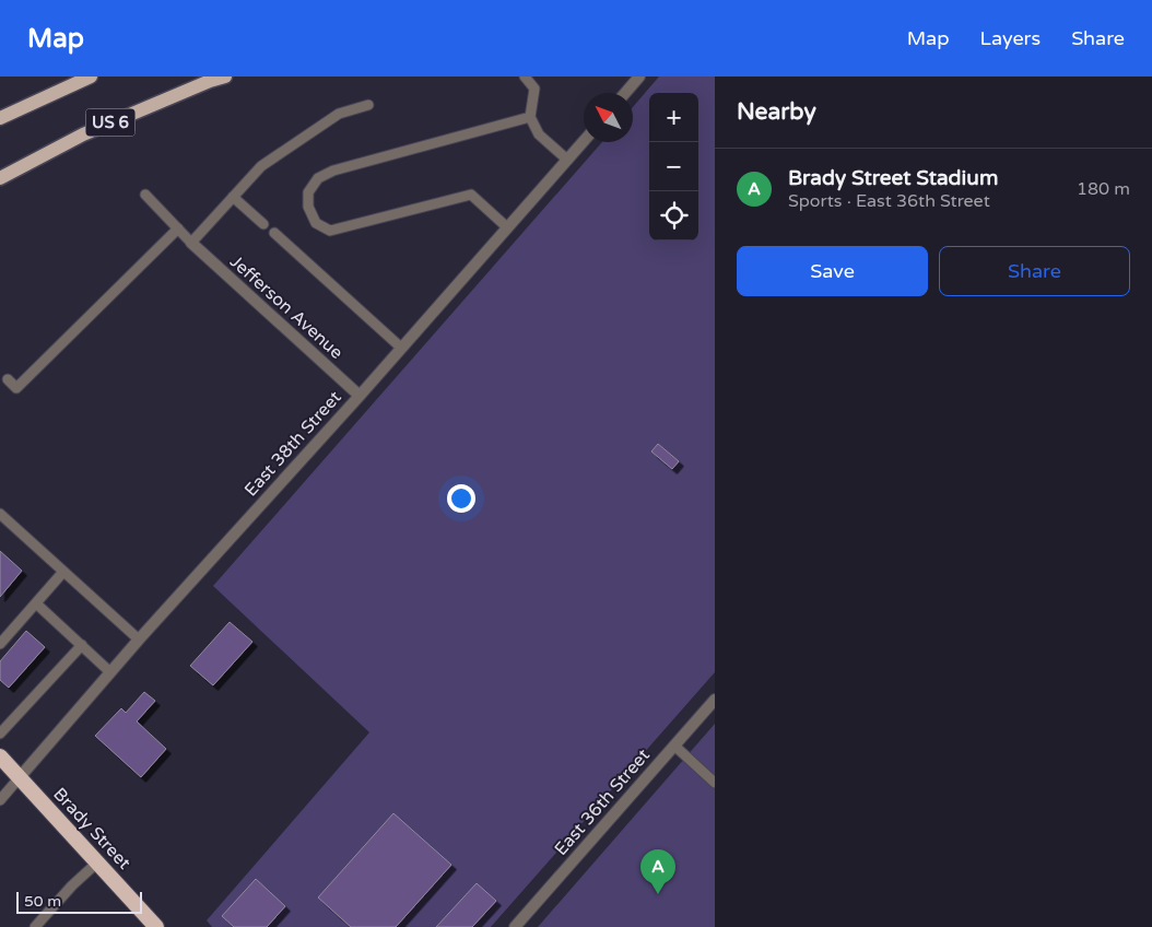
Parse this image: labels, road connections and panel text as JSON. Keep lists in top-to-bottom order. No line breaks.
{"streets":{"highway":["Brady Street"],"main road":["US 6"],"street":["Jefferson Avenue","East 38th Street","East 36th Street"]},"crossings":[["Jefferson Avenue","East 38th Street"],["East 38th Street","Brady Street"]],"scale_bar":"50 m","north":"top left","page":{"header":"Map","nav":["Map","Layers","Share"],"heading":"Nearby","map_buttons":["+","−"],"list":[{"mark":"A","name":"Brady Street Stadium","note":"Sports · East 36th Street","value":"180 m"}],"buttons":["Save","Share"],"pins":"A","scale":"50 m"}}
